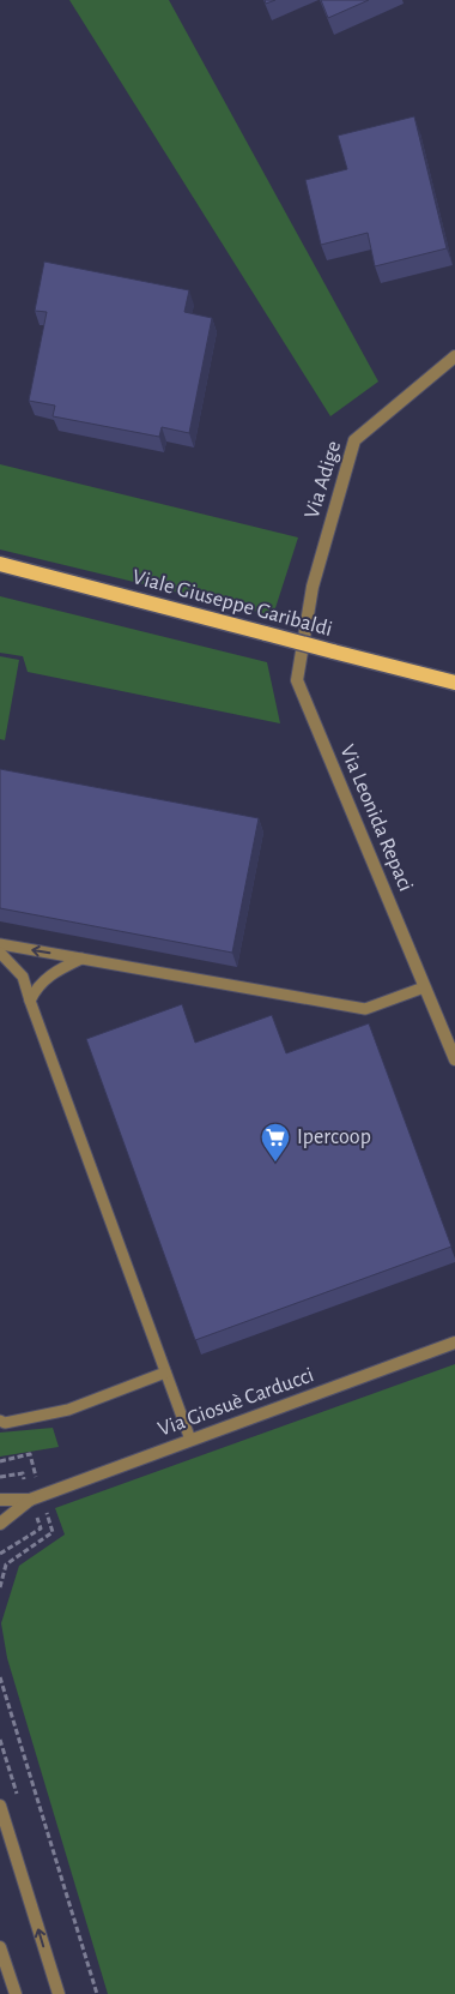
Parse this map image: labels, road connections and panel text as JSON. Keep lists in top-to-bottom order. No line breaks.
{"streets":{"main road":["Viale Giuseppe Garibaldi"],"street":["Via Adige","Via Leonida Repaci","Via Giosuè Carducci"]},"crossings":[["Via Adige","Via Leonida Repaci"]],"places":{"supermarket":["Ipercoop"]}}
